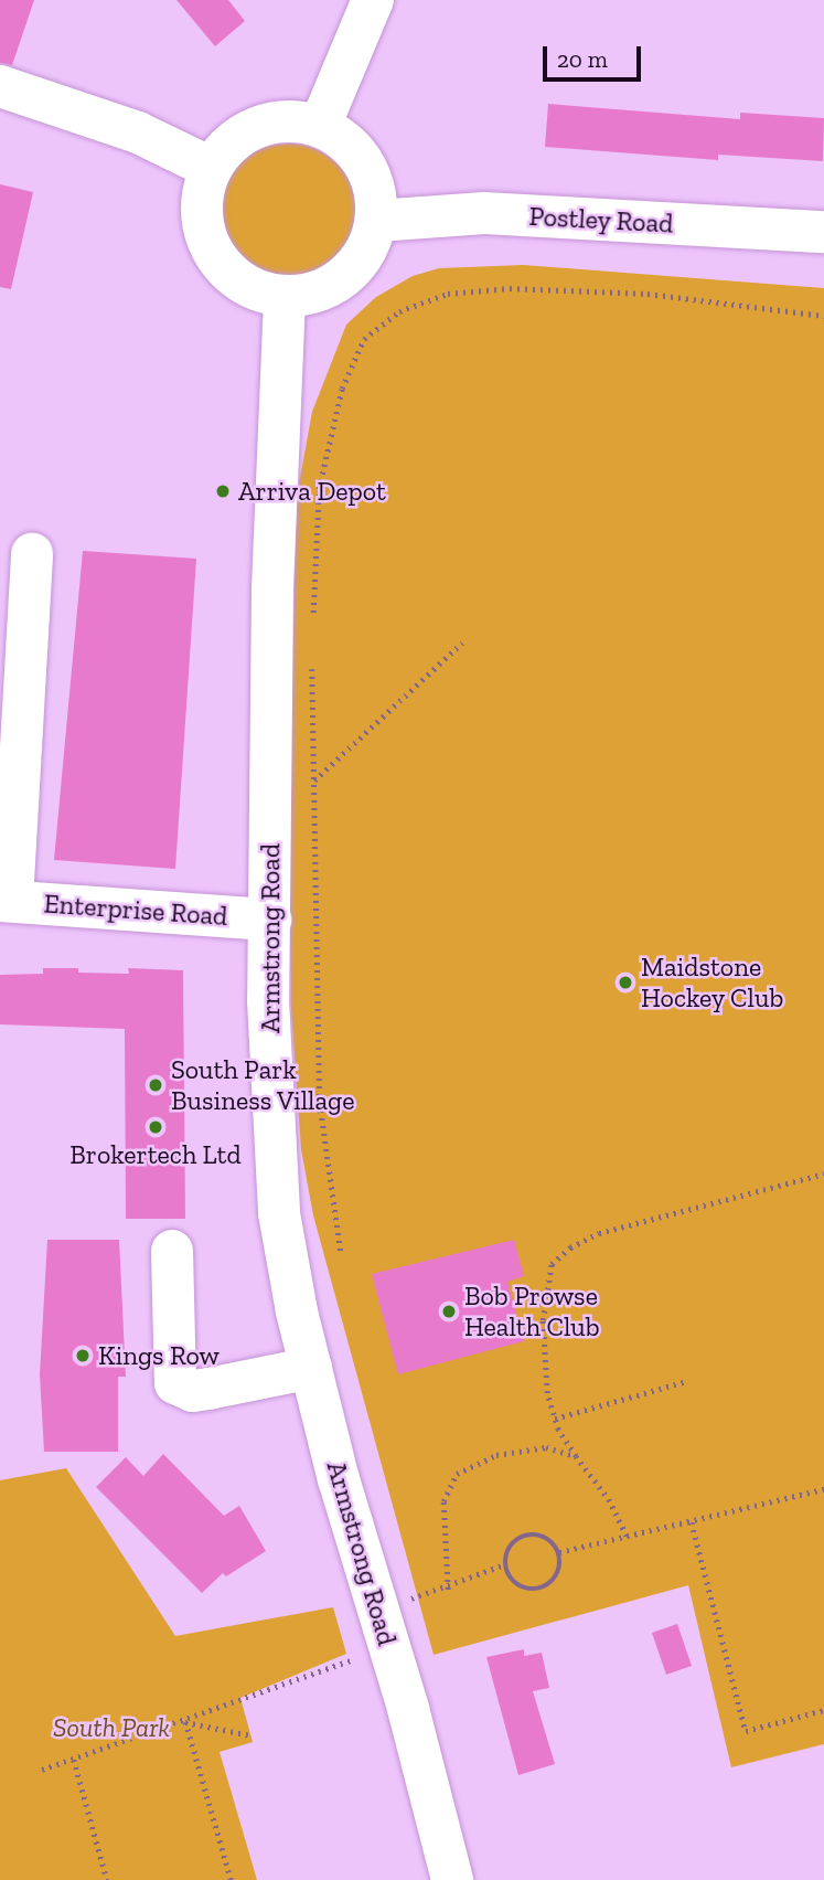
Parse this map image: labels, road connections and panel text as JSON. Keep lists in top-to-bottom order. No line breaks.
{"streets":{"street":["Postley Road","Enterprise Road","Armstrong Road"]},"crossings":[["Postley Road","Armstrong Road"],["Enterprise Road","Armstrong Road"]],"parks":["South Park"],"places":["Arriva Depot","Maidstone Hockey Club","South Park Business Village","Brokertech Ltd","Bob Prowse Health Club","Kings Row"],"scale_bar":"20 m"}
